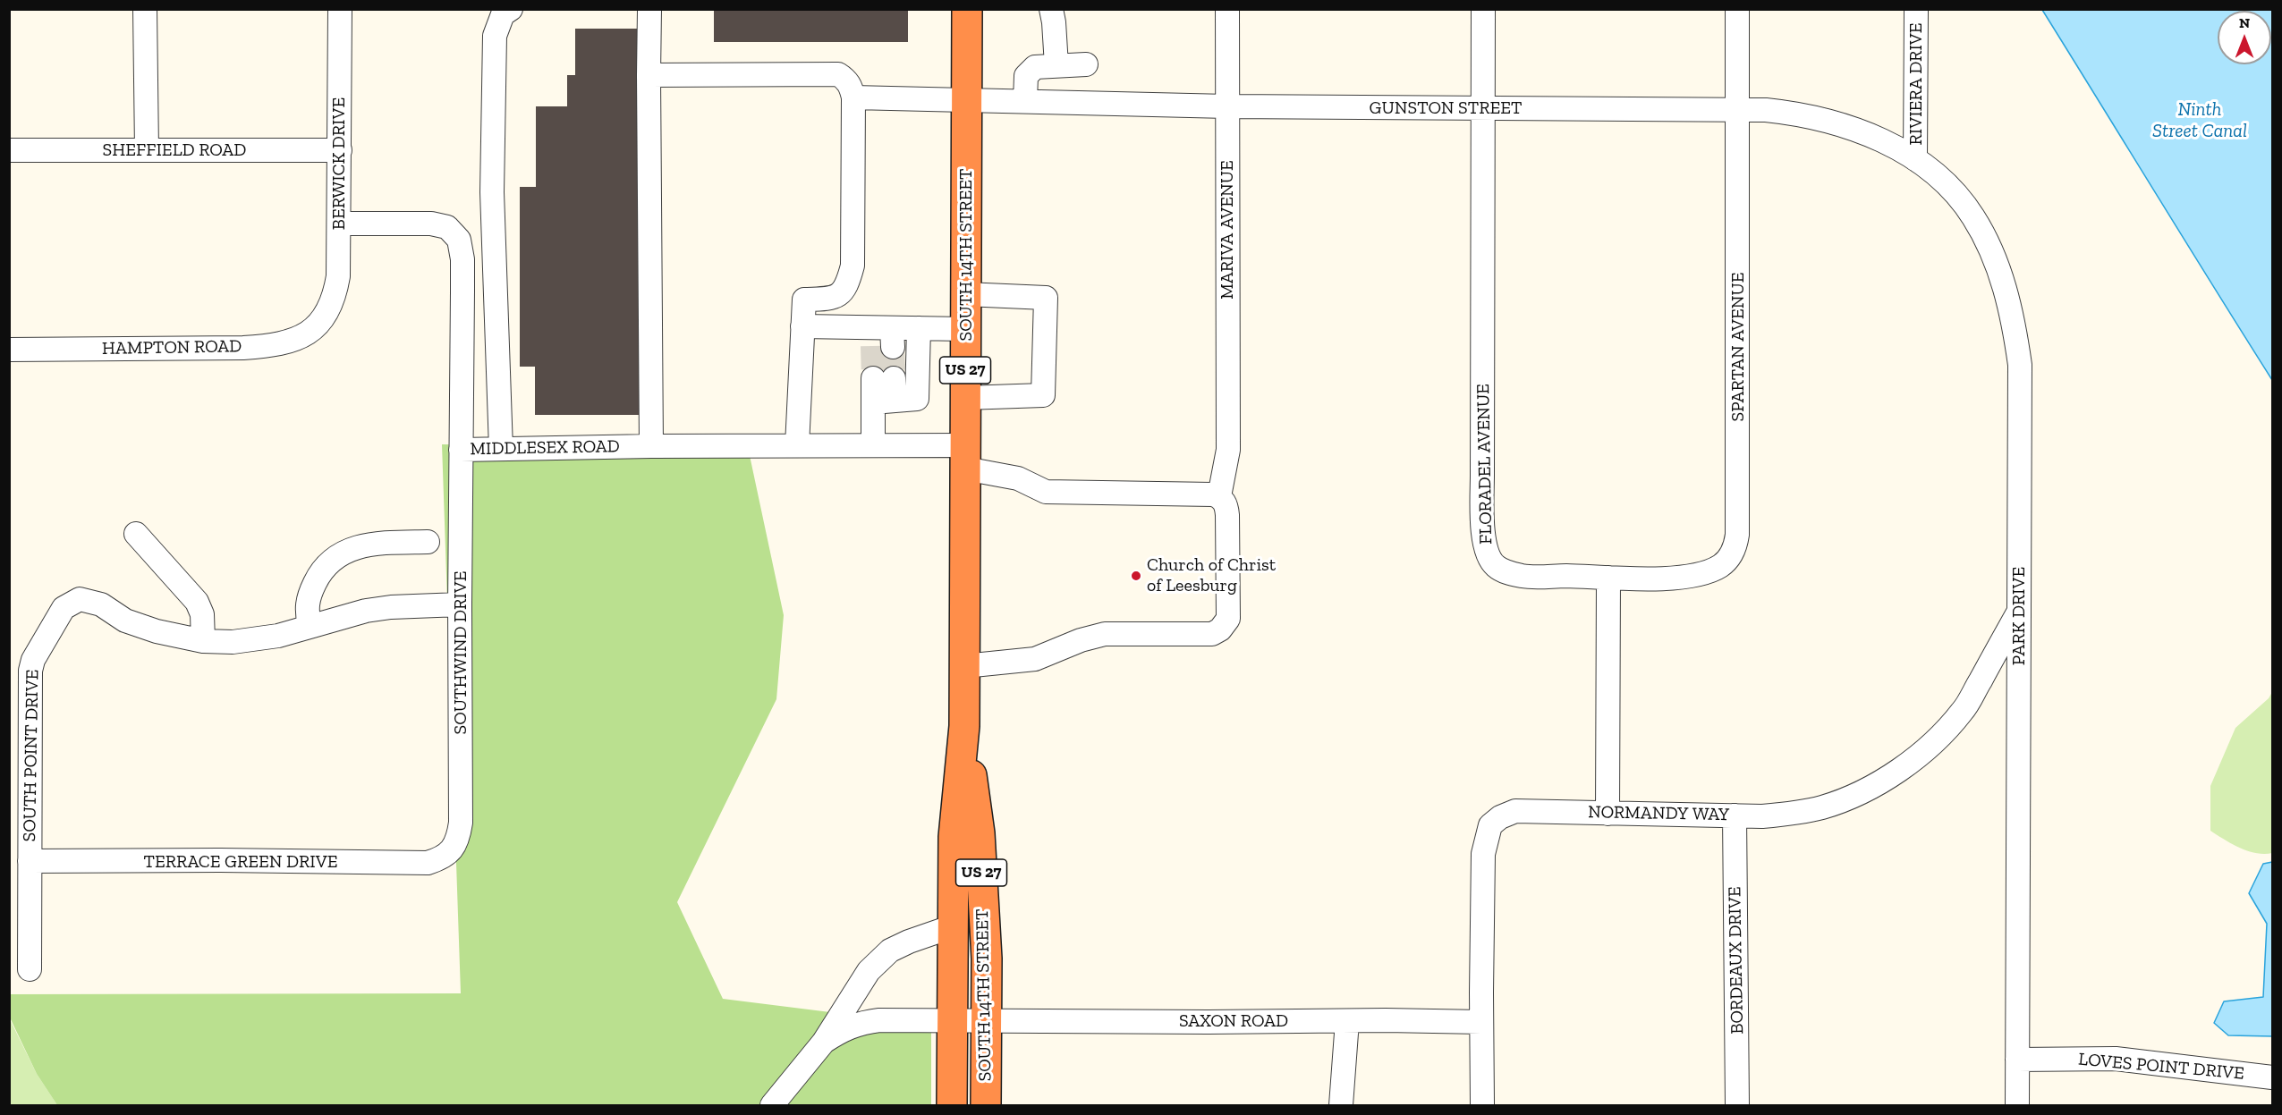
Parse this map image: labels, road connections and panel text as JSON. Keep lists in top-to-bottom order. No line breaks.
{"streets":{"highway":["SOUTH 14TH STREET","US 27"],"street":["RIVIERA DRIVE","GUNSTON STREET","SHEFFIELD ROAD","BERWICK DRIVE","MARIVA AVENUE","SPARTAN AVENUE","HAMPTON ROAD","MIDDLESEX ROAD","FLORADEL AVENUE","PARK DRIVE","SOUTHWIND DRIVE","SOUTH POINT DRIVE","NORMANDY WAY","TERRACE GREEN DRIVE","BORDEAUX DRIVE","SAXON ROAD","LOVES POINT DRIVE"]},"crossings":[["RIVIERA DRIVE","GUNSTON STREET"],["RIVIERA DRIVE","PARK DRIVE"],["GUNSTON STREET","MARIVA AVENUE"],["GUNSTON STREET","SOUTH 14TH STREET"],["GUNSTON STREET","SPARTAN AVENUE"],["GUNSTON STREET","FLORADEL AVENUE"],["GUNSTON STREET","PARK DRIVE"],["SHEFFIELD ROAD","BERWICK DRIVE"],["BERWICK DRIVE","HAMPTON ROAD"],["BERWICK DRIVE","MIDDLESEX ROAD"],["MARIVA AVENUE","MIDDLESEX ROAD"],["SOUTH 14TH STREET","MIDDLESEX ROAD"],["SOUTH 14TH STREET","SAXON ROAD"],["SPARTAN AVENUE","FLORADEL AVENUE"],["MIDDLESEX ROAD","SOUTHWIND DRIVE"],["PARK DRIVE","NORMANDY WAY"],["PARK DRIVE","LOVES POINT DRIVE"],["SOUTHWIND DRIVE","SOUTH POINT DRIVE"],["SOUTHWIND DRIVE","TERRACE GREEN DRIVE"],["SOUTH POINT DRIVE","TERRACE GREEN DRIVE"],["NORMANDY WAY","BORDEAUX DRIVE"],["NORMANDY WAY","SAXON ROAD"]],"water":["Ninth Street Canal"],"places":["Church of Christ of Leesburg"],"north":"top"}
